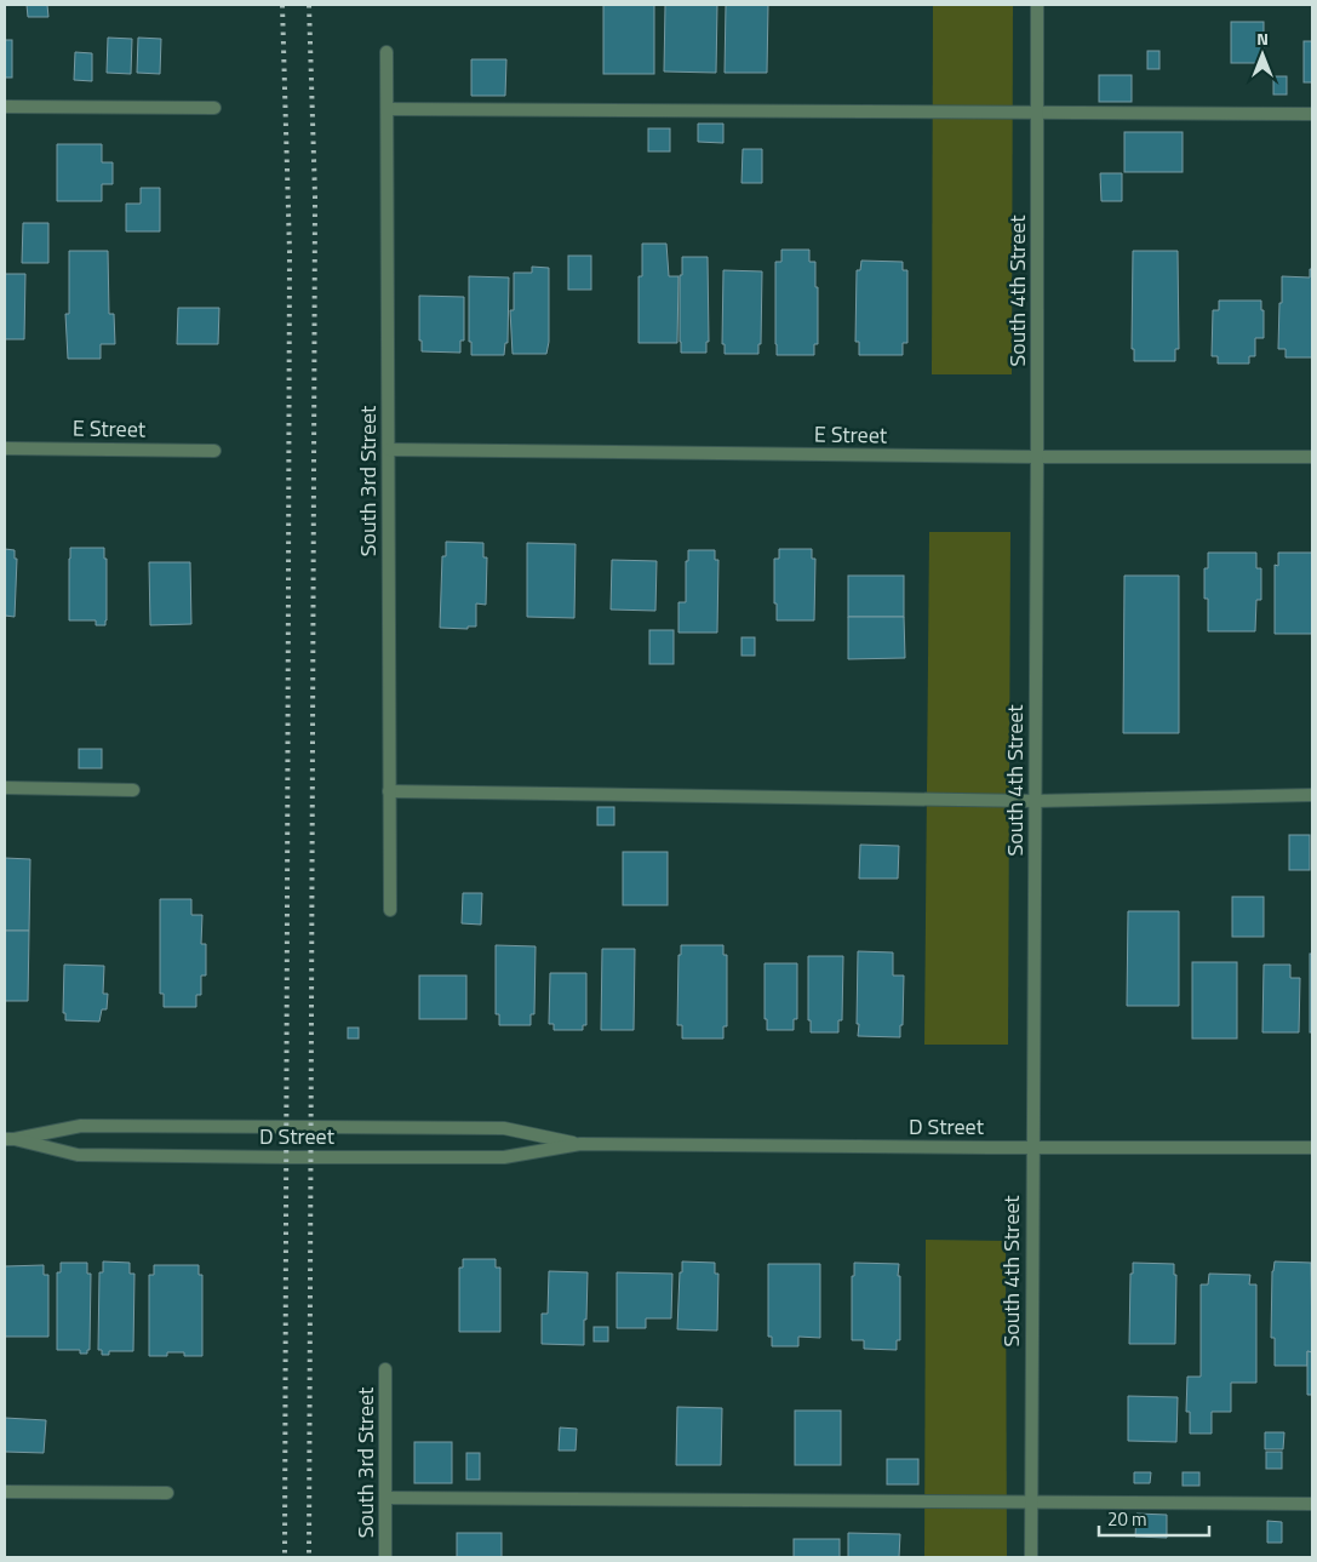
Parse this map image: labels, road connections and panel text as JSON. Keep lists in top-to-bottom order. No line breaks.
{"streets":{"street":["South 4th Street","E Street","South 3rd Street","D Street"]},"crossings":[["South 4th Street","E Street"],["South 4th Street","D Street"],["E Street","South 3rd Street"]],"scale_bar":"20 m","north":"top"}
